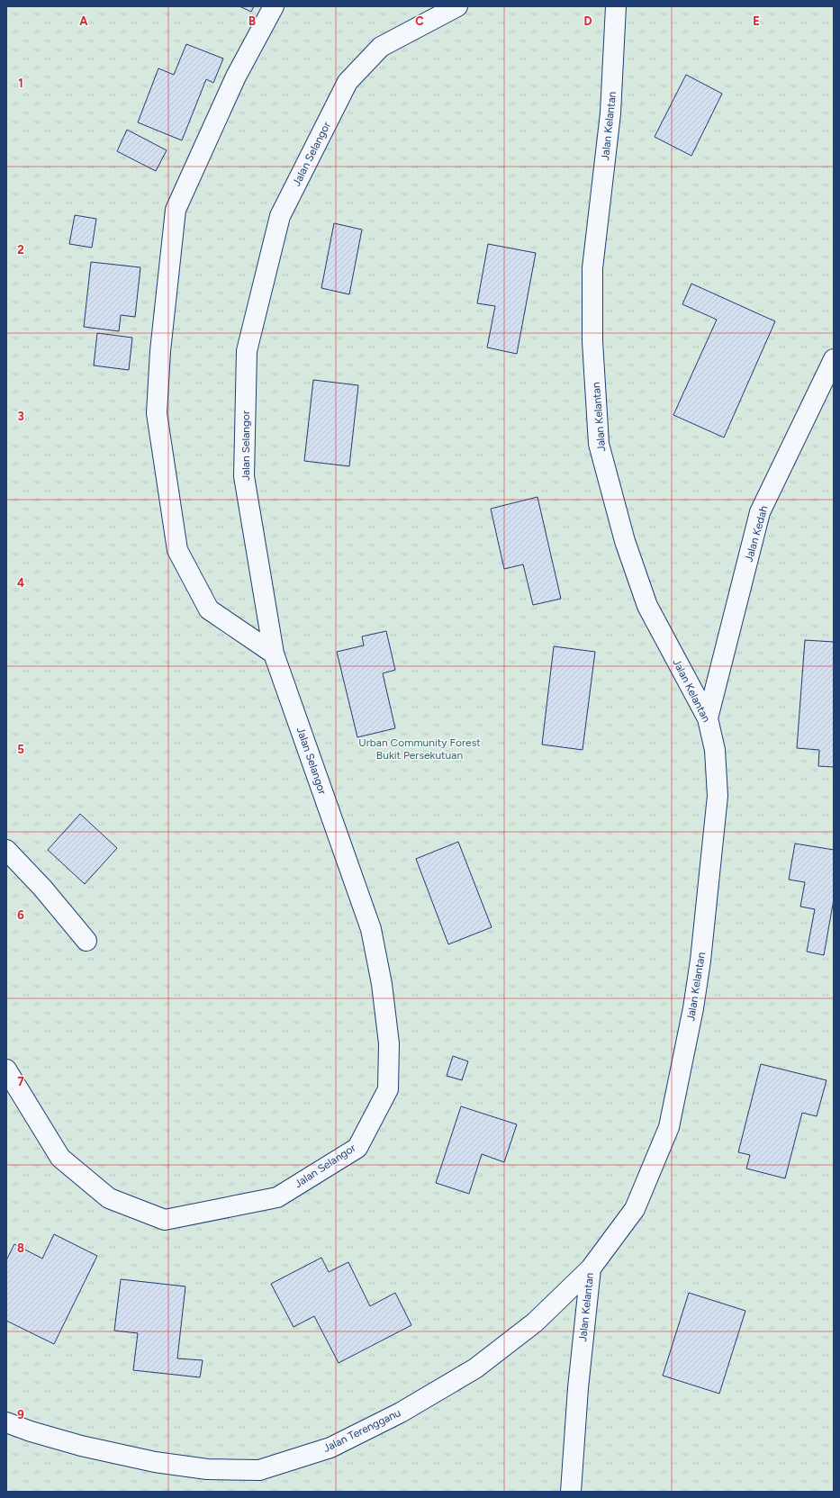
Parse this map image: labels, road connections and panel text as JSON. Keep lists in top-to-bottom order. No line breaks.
{"streets":{"street":["Jalan Kelantan","Jalan Selangor","Jalan Kedah","Jalan Terengganu"]},"crossings":[["Jalan Kelantan","Jalan Kedah"],["Jalan Kelantan","Jalan Terengganu"]],"parks":["Urban Community Forest Bukit Persekutuan"],"grid":{"columns":["A","B","C","D","E"],"rows":["1","2","3","4","5","6","7","8","9"]}}
